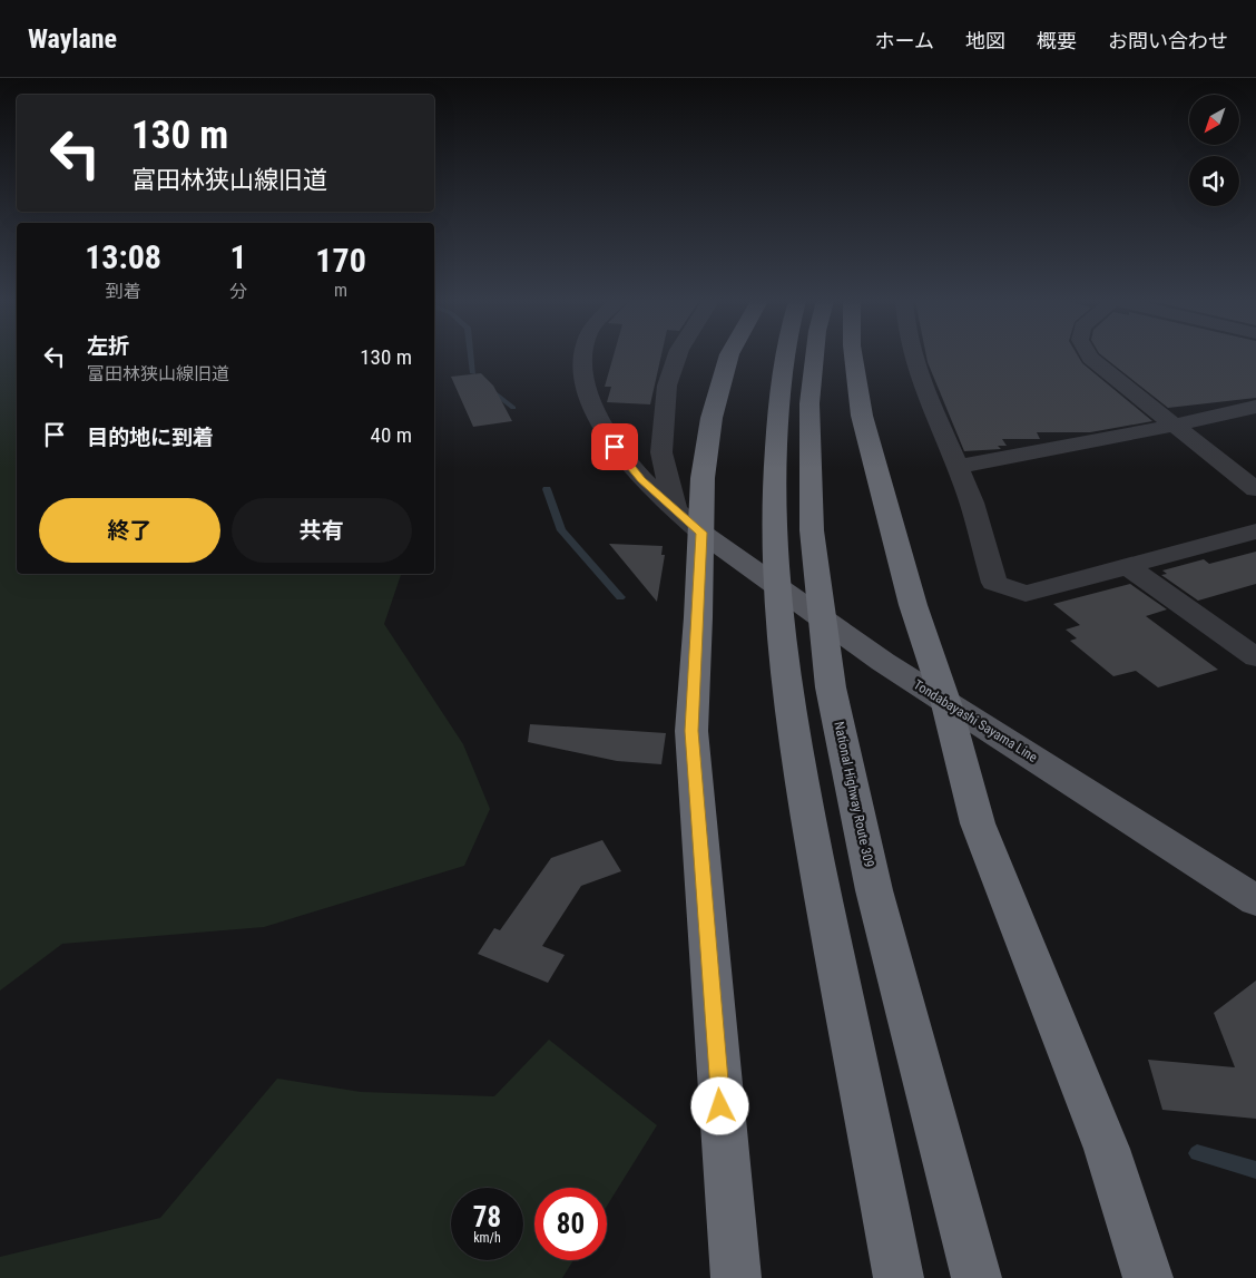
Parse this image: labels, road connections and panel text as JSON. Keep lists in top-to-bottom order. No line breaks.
{"streets":{"highway":["National Highway Route 309"],"main road":["Tondabayashi Sayama Line"]},"north":"bottom left","page":{"header":"Waylane","nav":["ホーム","地図","概要","お問い合わせ"],"turn":["130 m","富田林狭山線旧道"],"eta":["13:08","到着","1","分","170","m"],"list":[{"name":"左折","note":"富田林狭山線旧道","value":"130 m"},{"name":"目的地に到着","value":"40 m"}],"buttons":["終了","共有"],"speed":"78 km/h","limit":"80"}}
